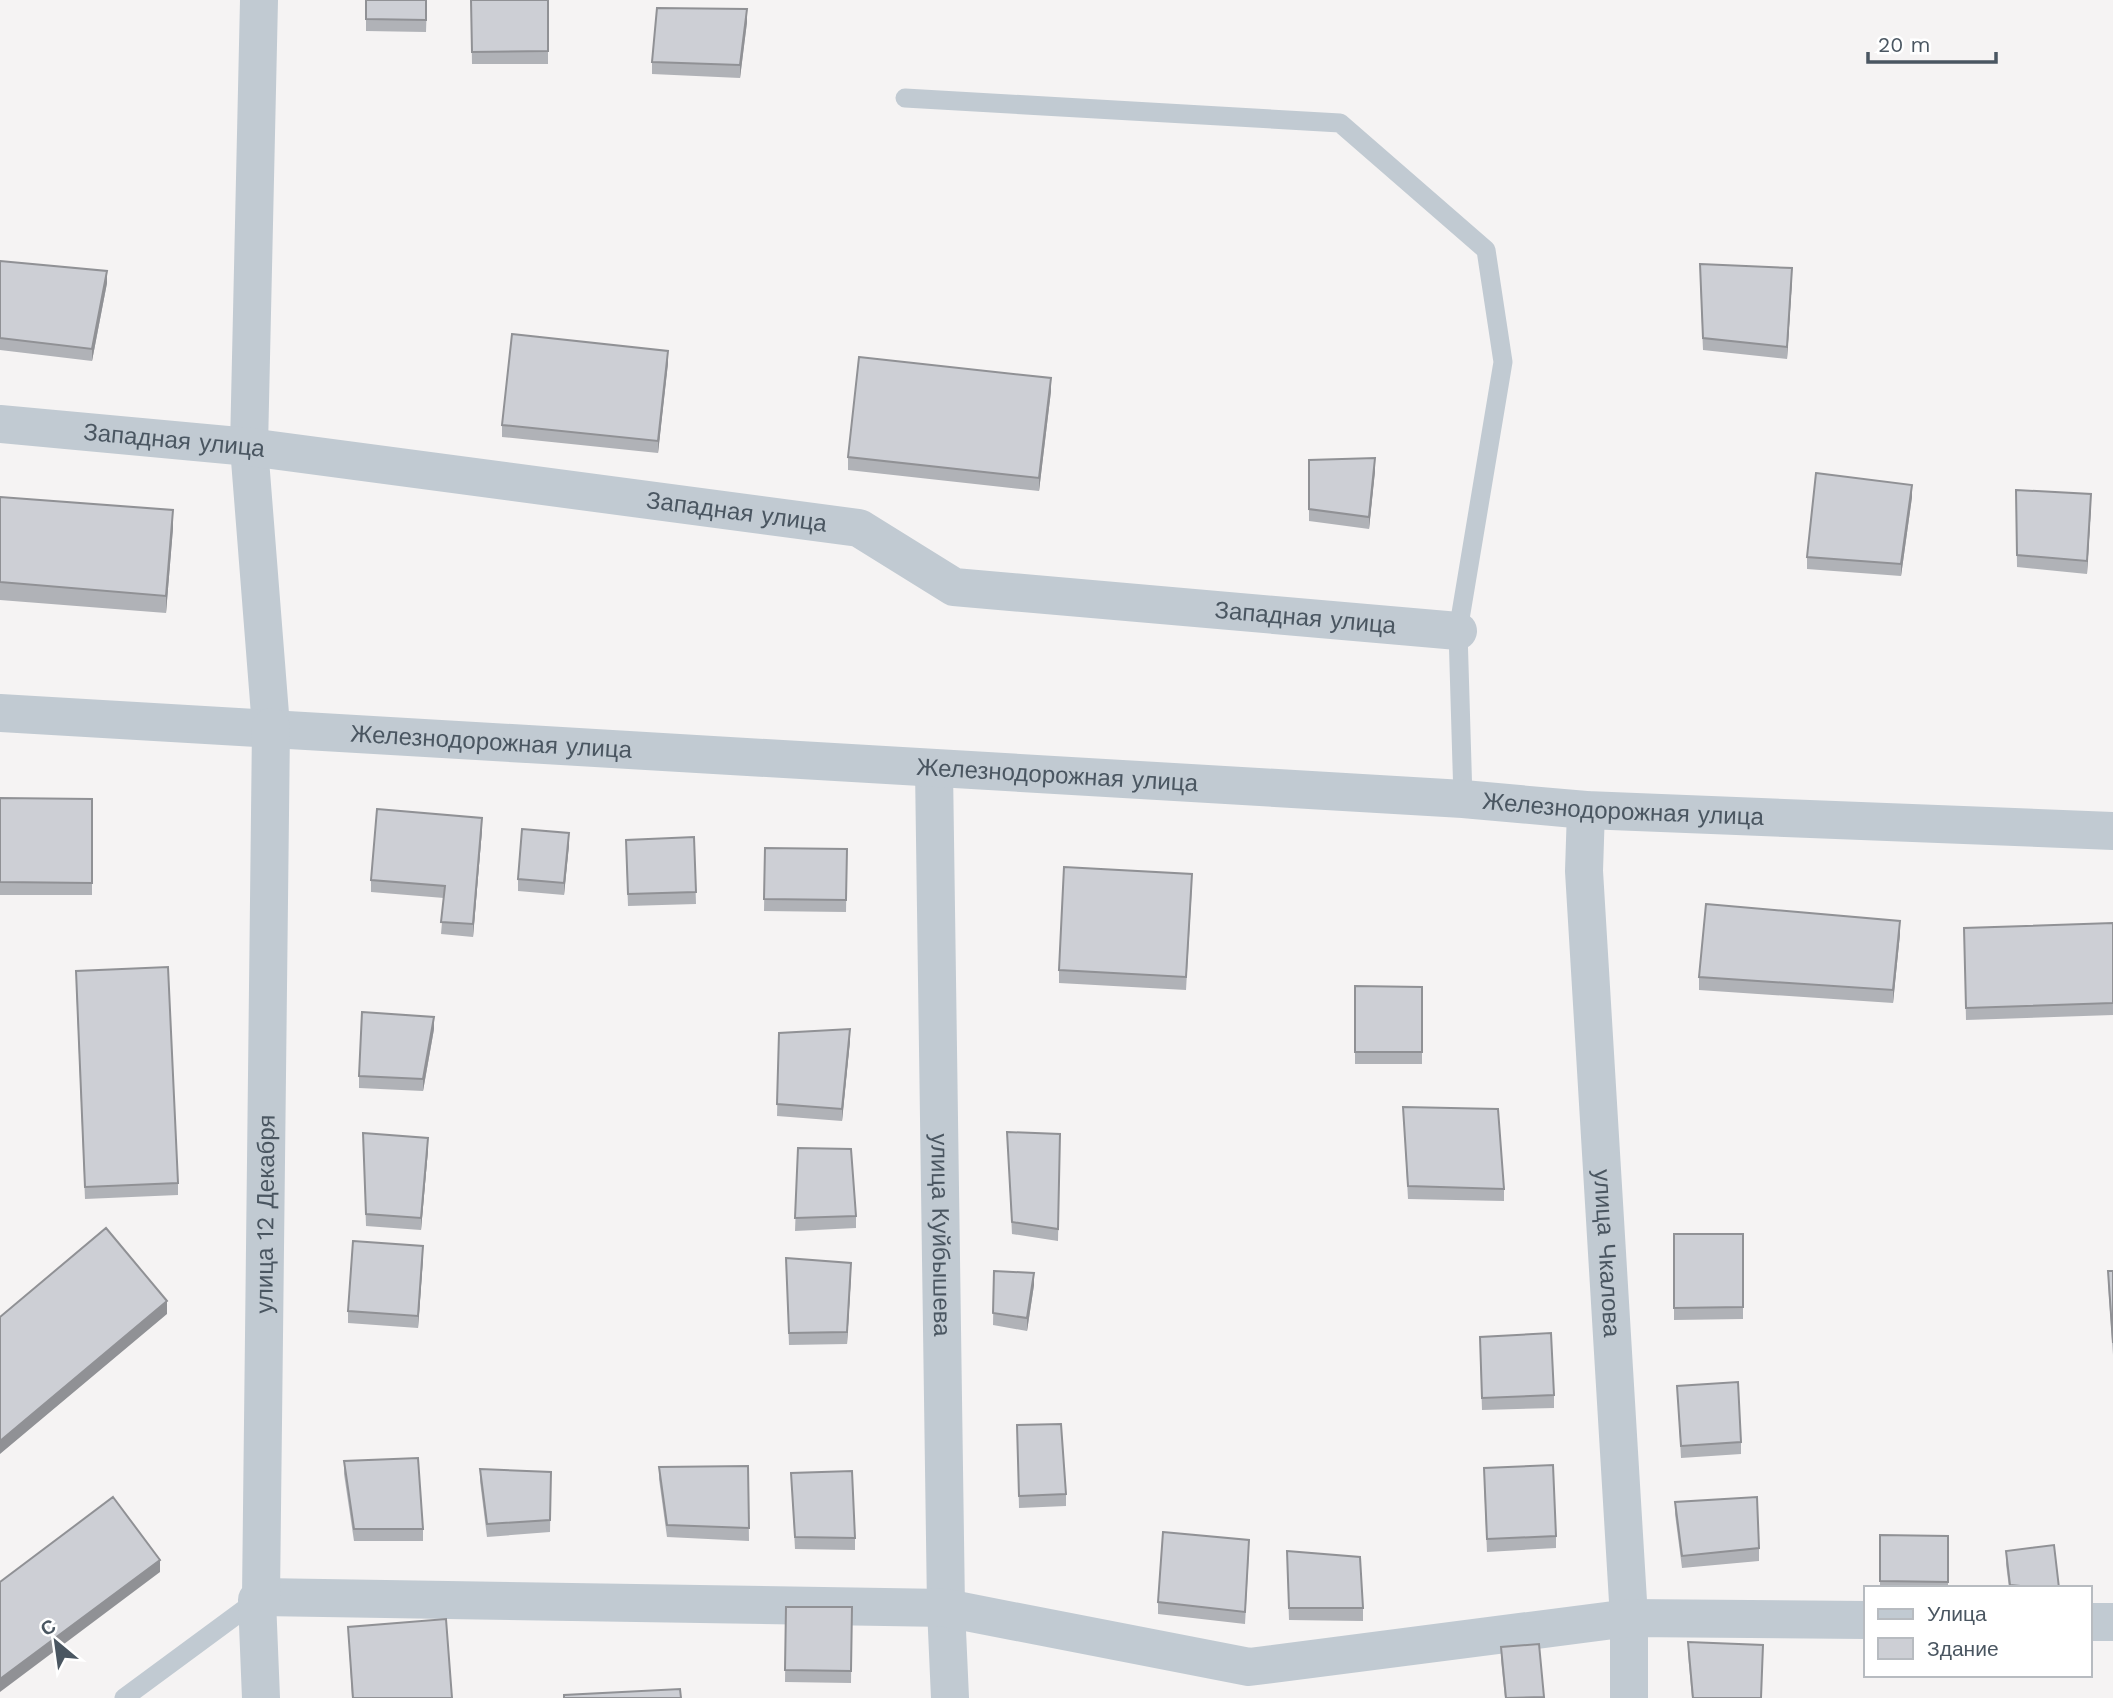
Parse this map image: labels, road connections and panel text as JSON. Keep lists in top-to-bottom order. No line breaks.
{"streets":{"street":["Западная улица","Железнодорожная улица","улица 12 Декабря","улица Куйбышева","улица Чкалова"]},"crossings":[["Западная улица","улица 12 Декабря"],["Железнодорожная улица","улица 12 Декабря"],["Железнодорожная улица","улица Куйбышева"],["Железнодорожная улица","улица Чкалова"]],"legend":["Улица","Здание"],"scale_bar":"20 m","north":"top left"}
